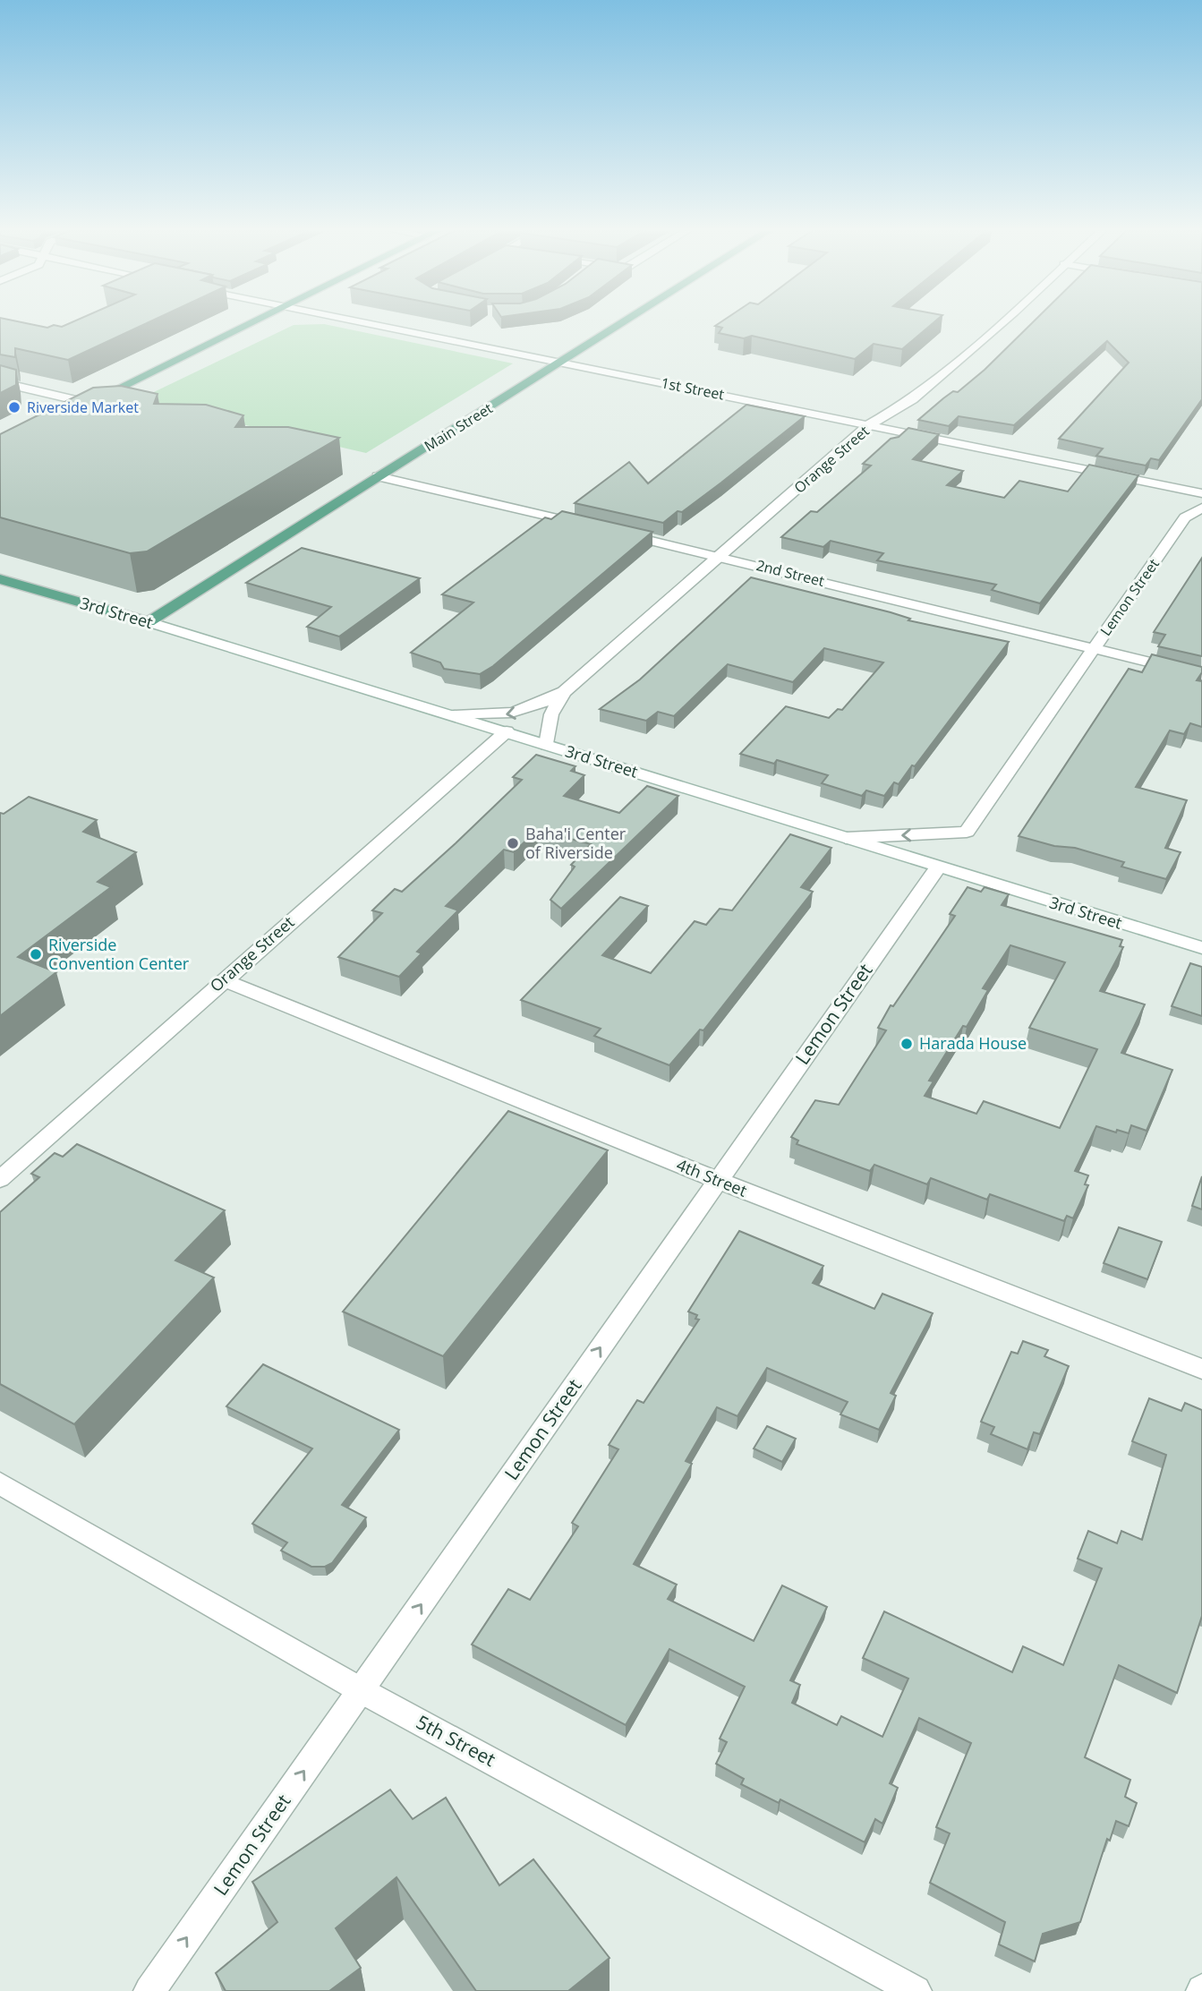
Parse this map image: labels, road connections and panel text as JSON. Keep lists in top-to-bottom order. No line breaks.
{"streets":{"main road":["Main Street","3rd Street"],"street":["1st Street","Orange Street","2nd Street","Lemon Street","4th Street","5th Street"]},"crossings":[["1st Street","Main Street"],["1st Street","Orange Street"],["Main Street","3rd Street"],["Orange Street","2nd Street"],["Orange Street","3rd Street"],["Orange Street","4th Street"],["2nd Street","Lemon Street"],["Lemon Street","3rd Street"],["Lemon Street","4th Street"],["Lemon Street","5th Street"]],"places":["Riverside Market","Baha'i Center of Riverside","Riverside Convention Center","Harada House"]}
